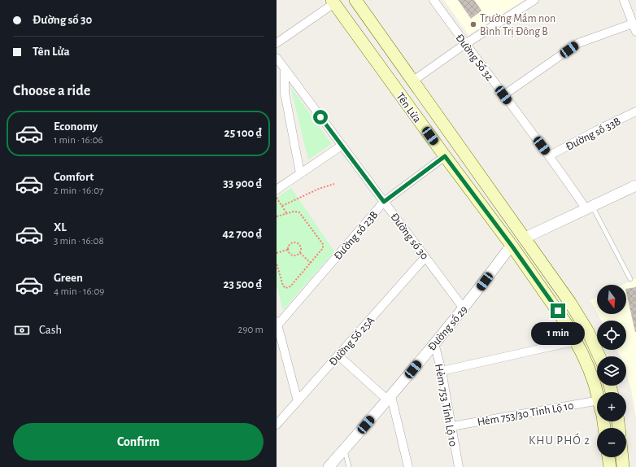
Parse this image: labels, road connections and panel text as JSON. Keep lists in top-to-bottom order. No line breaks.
{"streets":{"main road":["Tên Lửa"],"street":["Đường Số 32","Đường số 33B","Đường số 23B","Đường số 30","Đường số 29","Đường Số 25A","Hẻm 753 Tỉnh Lộ 10","Hẻm 753/30 Tỉnh Lộ 10"]},"crossings":[["Đường Số 32","Đường số 33B"],["Tên Lửa","Đường số 23B"],["Tên Lửa","Đường số 29"],["Đường số 23B","Đường số 30"],["Đường số 30","Đường số 29"],["Đường số 30","Đường Số 25A"],["Đường số 29","Hẻm 753 Tỉnh Lộ 10"],["Hẻm 753 Tỉnh Lộ 10","Hẻm 753/30 Tỉnh Lộ 10"]],"districts":["KHU PHỐ 2"],"places":["Trường Mầm non Bình Trị Đông B"],"north":"bottom","page":{"banner":["Đường số 30","Tên Lửa"],"heading":"Choose a ride","list":[{"name":"Economy","note":"1 min · 16:06","value":"25 100 ₫"},{"name":"Comfort","note":"2 min · 16:07","value":"33 900 ₫"},{"name":"XL","note":"3 min · 16:08","value":"42 700 ₫"},{"name":"Green","note":"4 min · 16:09","value":"23 500 ₫"}],"map_buttons":["+","−"],"pay":["Cash","290 m"],"bubble":"1 min","buttons":"Confirm"}}
